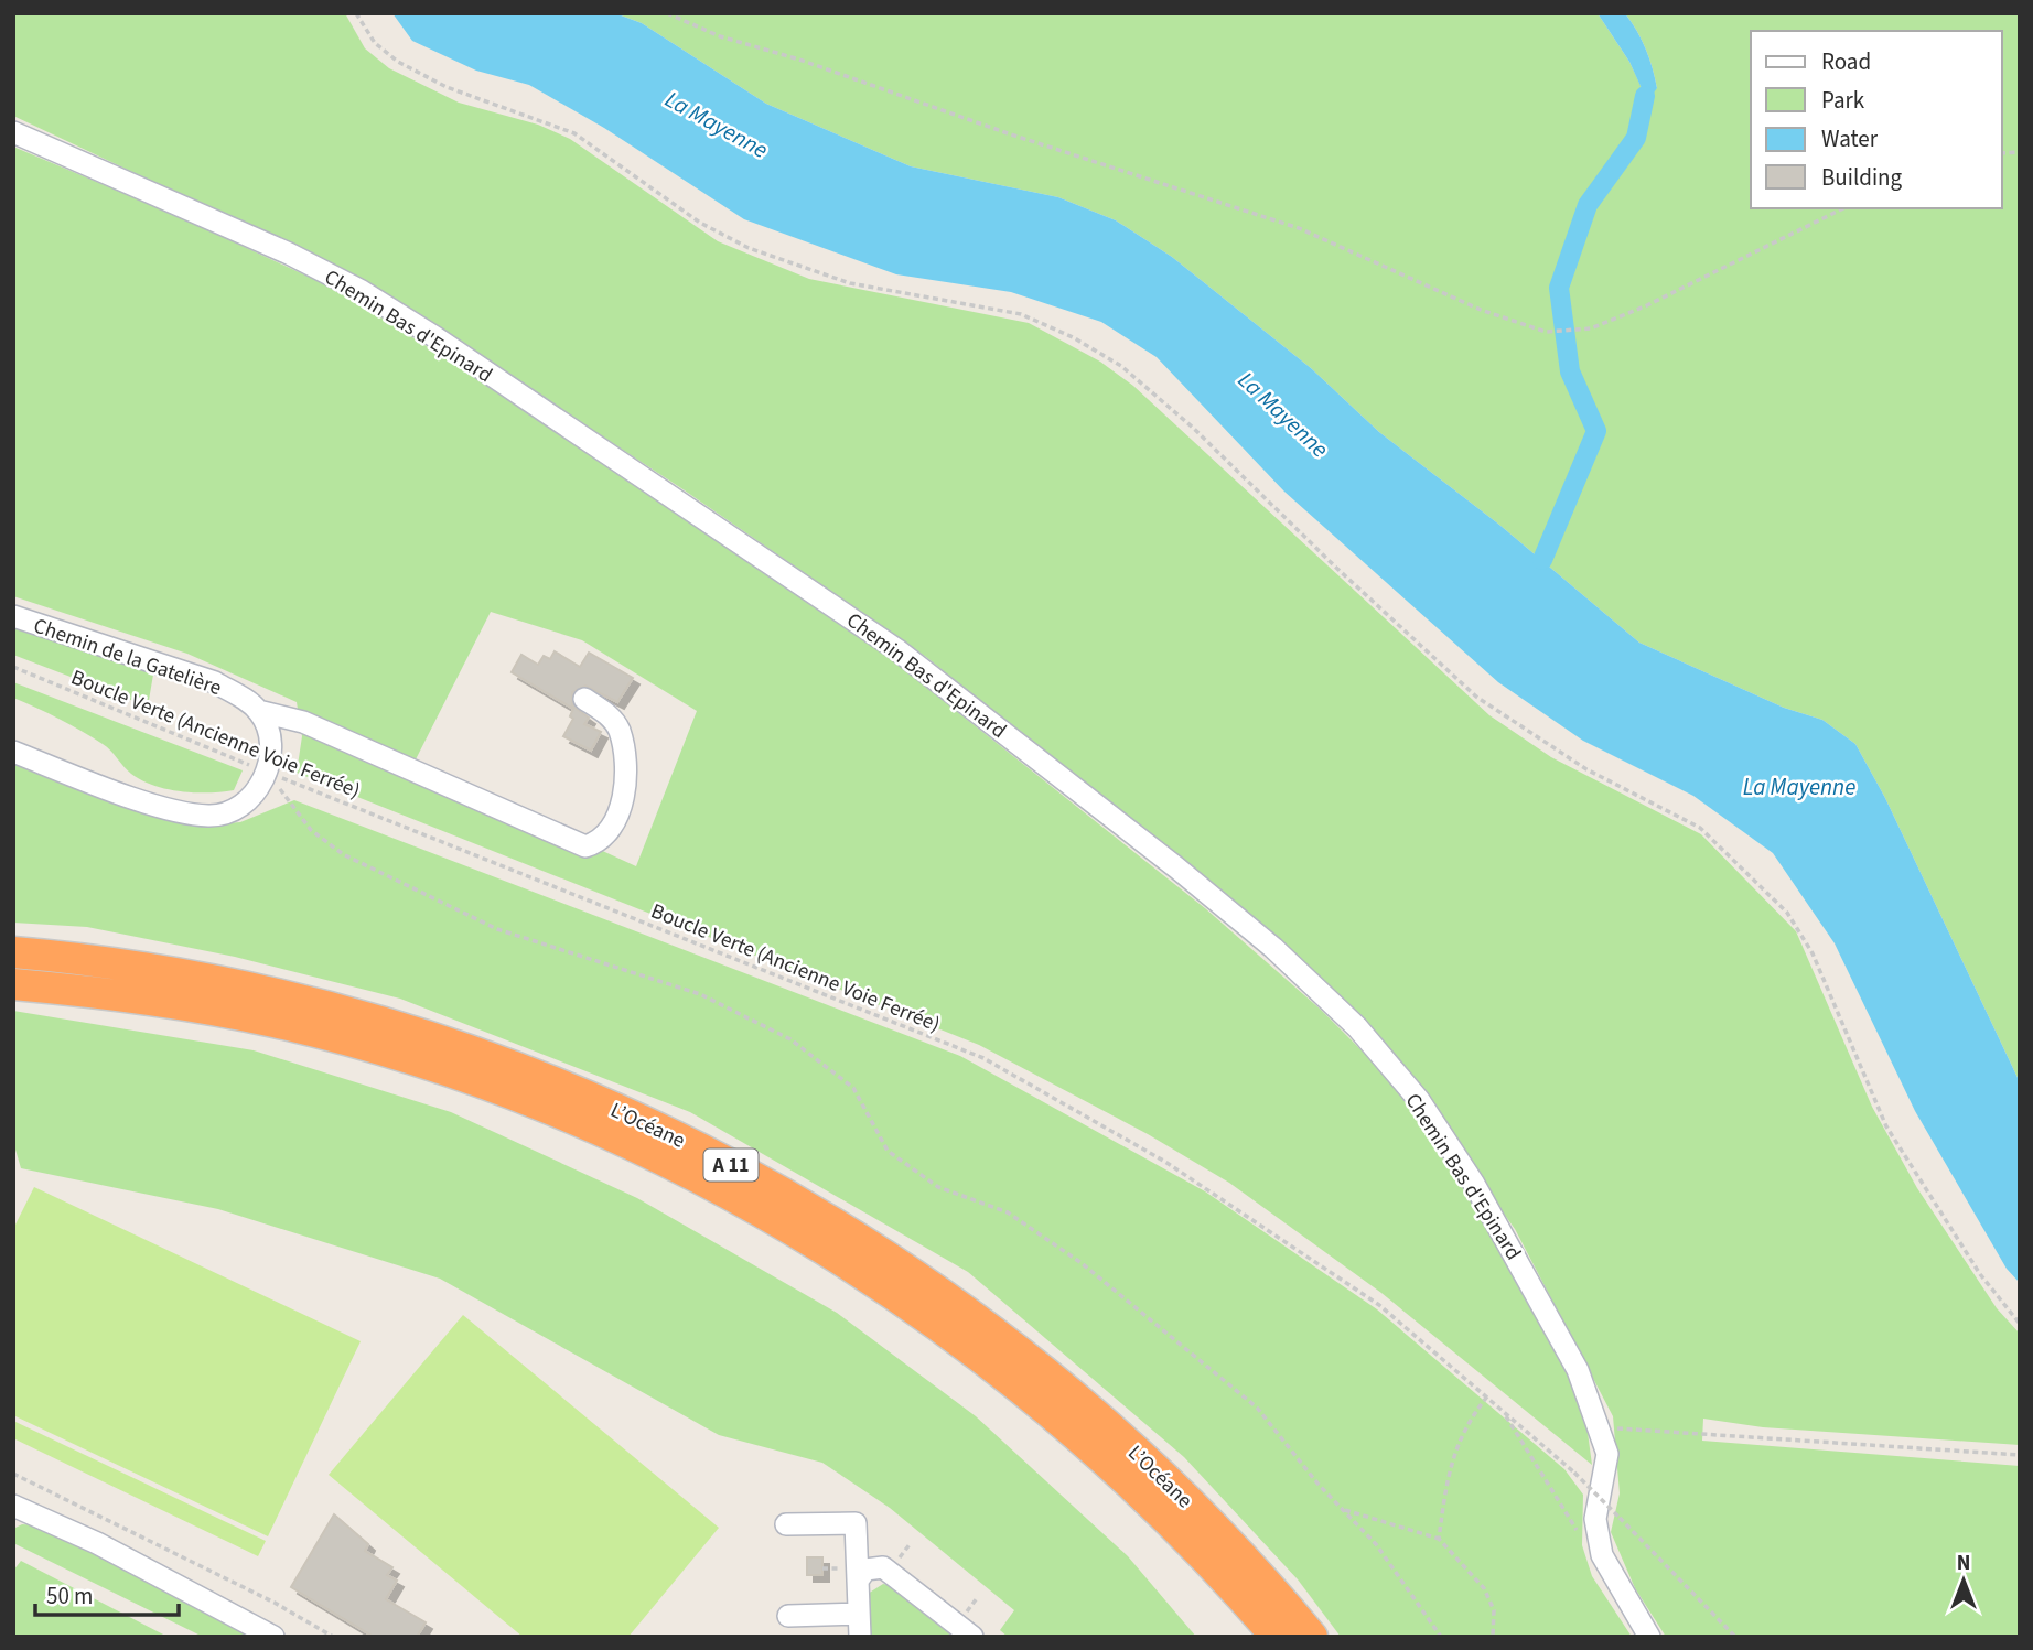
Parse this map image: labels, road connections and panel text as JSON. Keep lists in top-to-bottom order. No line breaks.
{"streets":{"highway":["L’Océane","A 11"],"street":["Chemin Bas d'Epinard","Chemin de la Gatelière"],"path":["Boucle Verte (Ancienne Voie Ferrée)"]},"water":["La Mayenne"],"legend":["Road","Park","Water","Building"],"scale_bar":"50 m","north":"top"}
